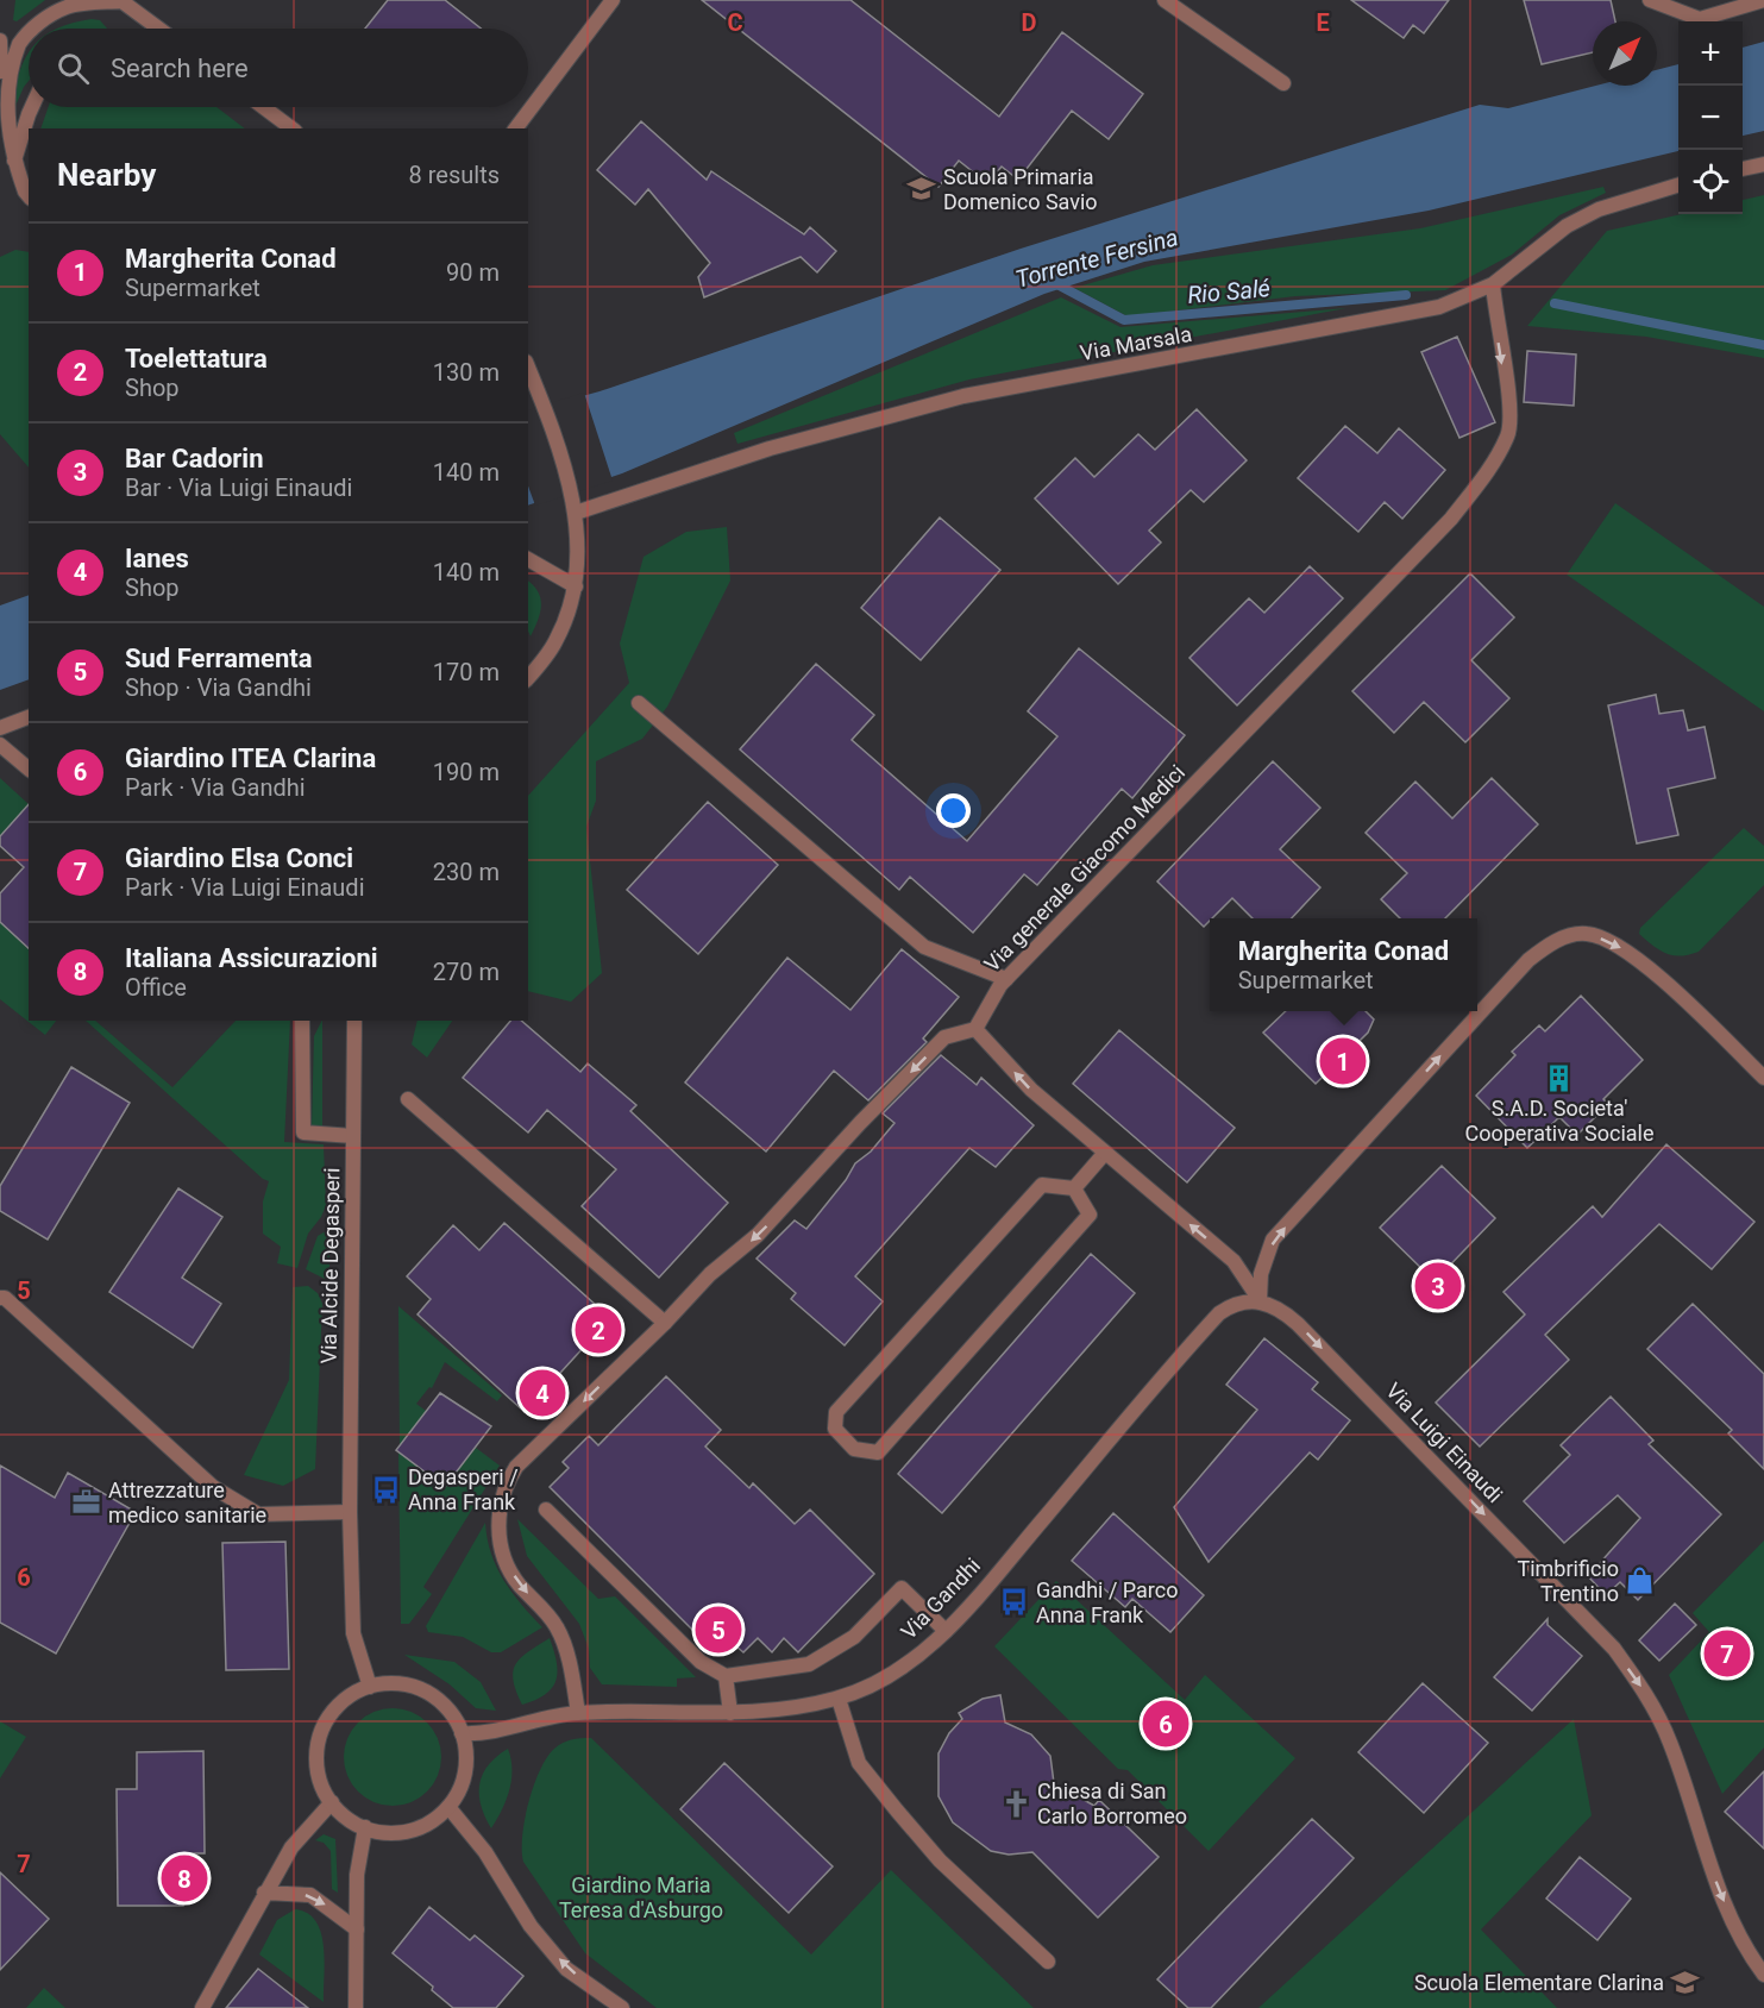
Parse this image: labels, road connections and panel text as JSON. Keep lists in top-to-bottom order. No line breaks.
{"streets":{"street":["Via Marsala","Via generale Giacomo Medici","Via Alcide Degasperi","Via Luigi Einaudi","Via Gandhi"]},"crossings":[["Via Marsala","Via generale Giacomo Medici"],["Via generale Giacomo Medici","Via Luigi Einaudi"],["Via Alcide Degasperi","Via Gandhi"],["Via Luigi Einaudi","Via Gandhi"]],"one_way":["Via generale Giacomo Medici"],"water":["Torrente Fersina","Rio Salé"],"parks":["Giardino Maria Teresa d'Asburgo"],"places":{"school or university":["Scuola Primaria Domenico Savio","Scuola Elementare Clarina"],"building":["S.A.D. Societa' Cooperativa Sociale"],"bus stop":["Degasperi / Anna Frank","Gandhi / Parco Anna Frank"],"office":["Attrezzature medico sanitarie"],"shop":["Timbrificio Trentino"],"church":["Chiesa di San Carlo Borromeo"]},"north":"top right","page":{"map_buttons":["+","−"],"search":"Search here","heading":["Nearby","8 results"],"list":[{"mark":"1","name":"Margherita Conad","note":"Supermarket","value":"90 m"},{"mark":"2","name":"Toelettatura","note":"Shop","value":"130 m"},{"mark":"3","name":"Bar Cadorin","note":"Bar · Via Luigi Einaudi","value":"140 m"},{"mark":"4","name":"Ianes","note":"Shop","value":"140 m"},{"mark":"5","name":"Sud Ferramenta","note":"Shop · Via Gandhi","value":"170 m"},{"mark":"6","name":"Giardino ITEA Clarina","note":"Park · Via Gandhi","value":"190 m"},{"mark":"7","name":"Giardino Elsa Conci","note":"Park · Via Luigi Einaudi","value":"230 m"},{"mark":"8","name":"Italiana Assicurazioni","note":"Office","value":"270 m"}],"popup":["Margherita Conad","Supermarket"],"pins":["1","3","2","4","5","7","6","8"]},"grid":{"columns":["C","D","E"],"rows":["5","6","7"]}}
